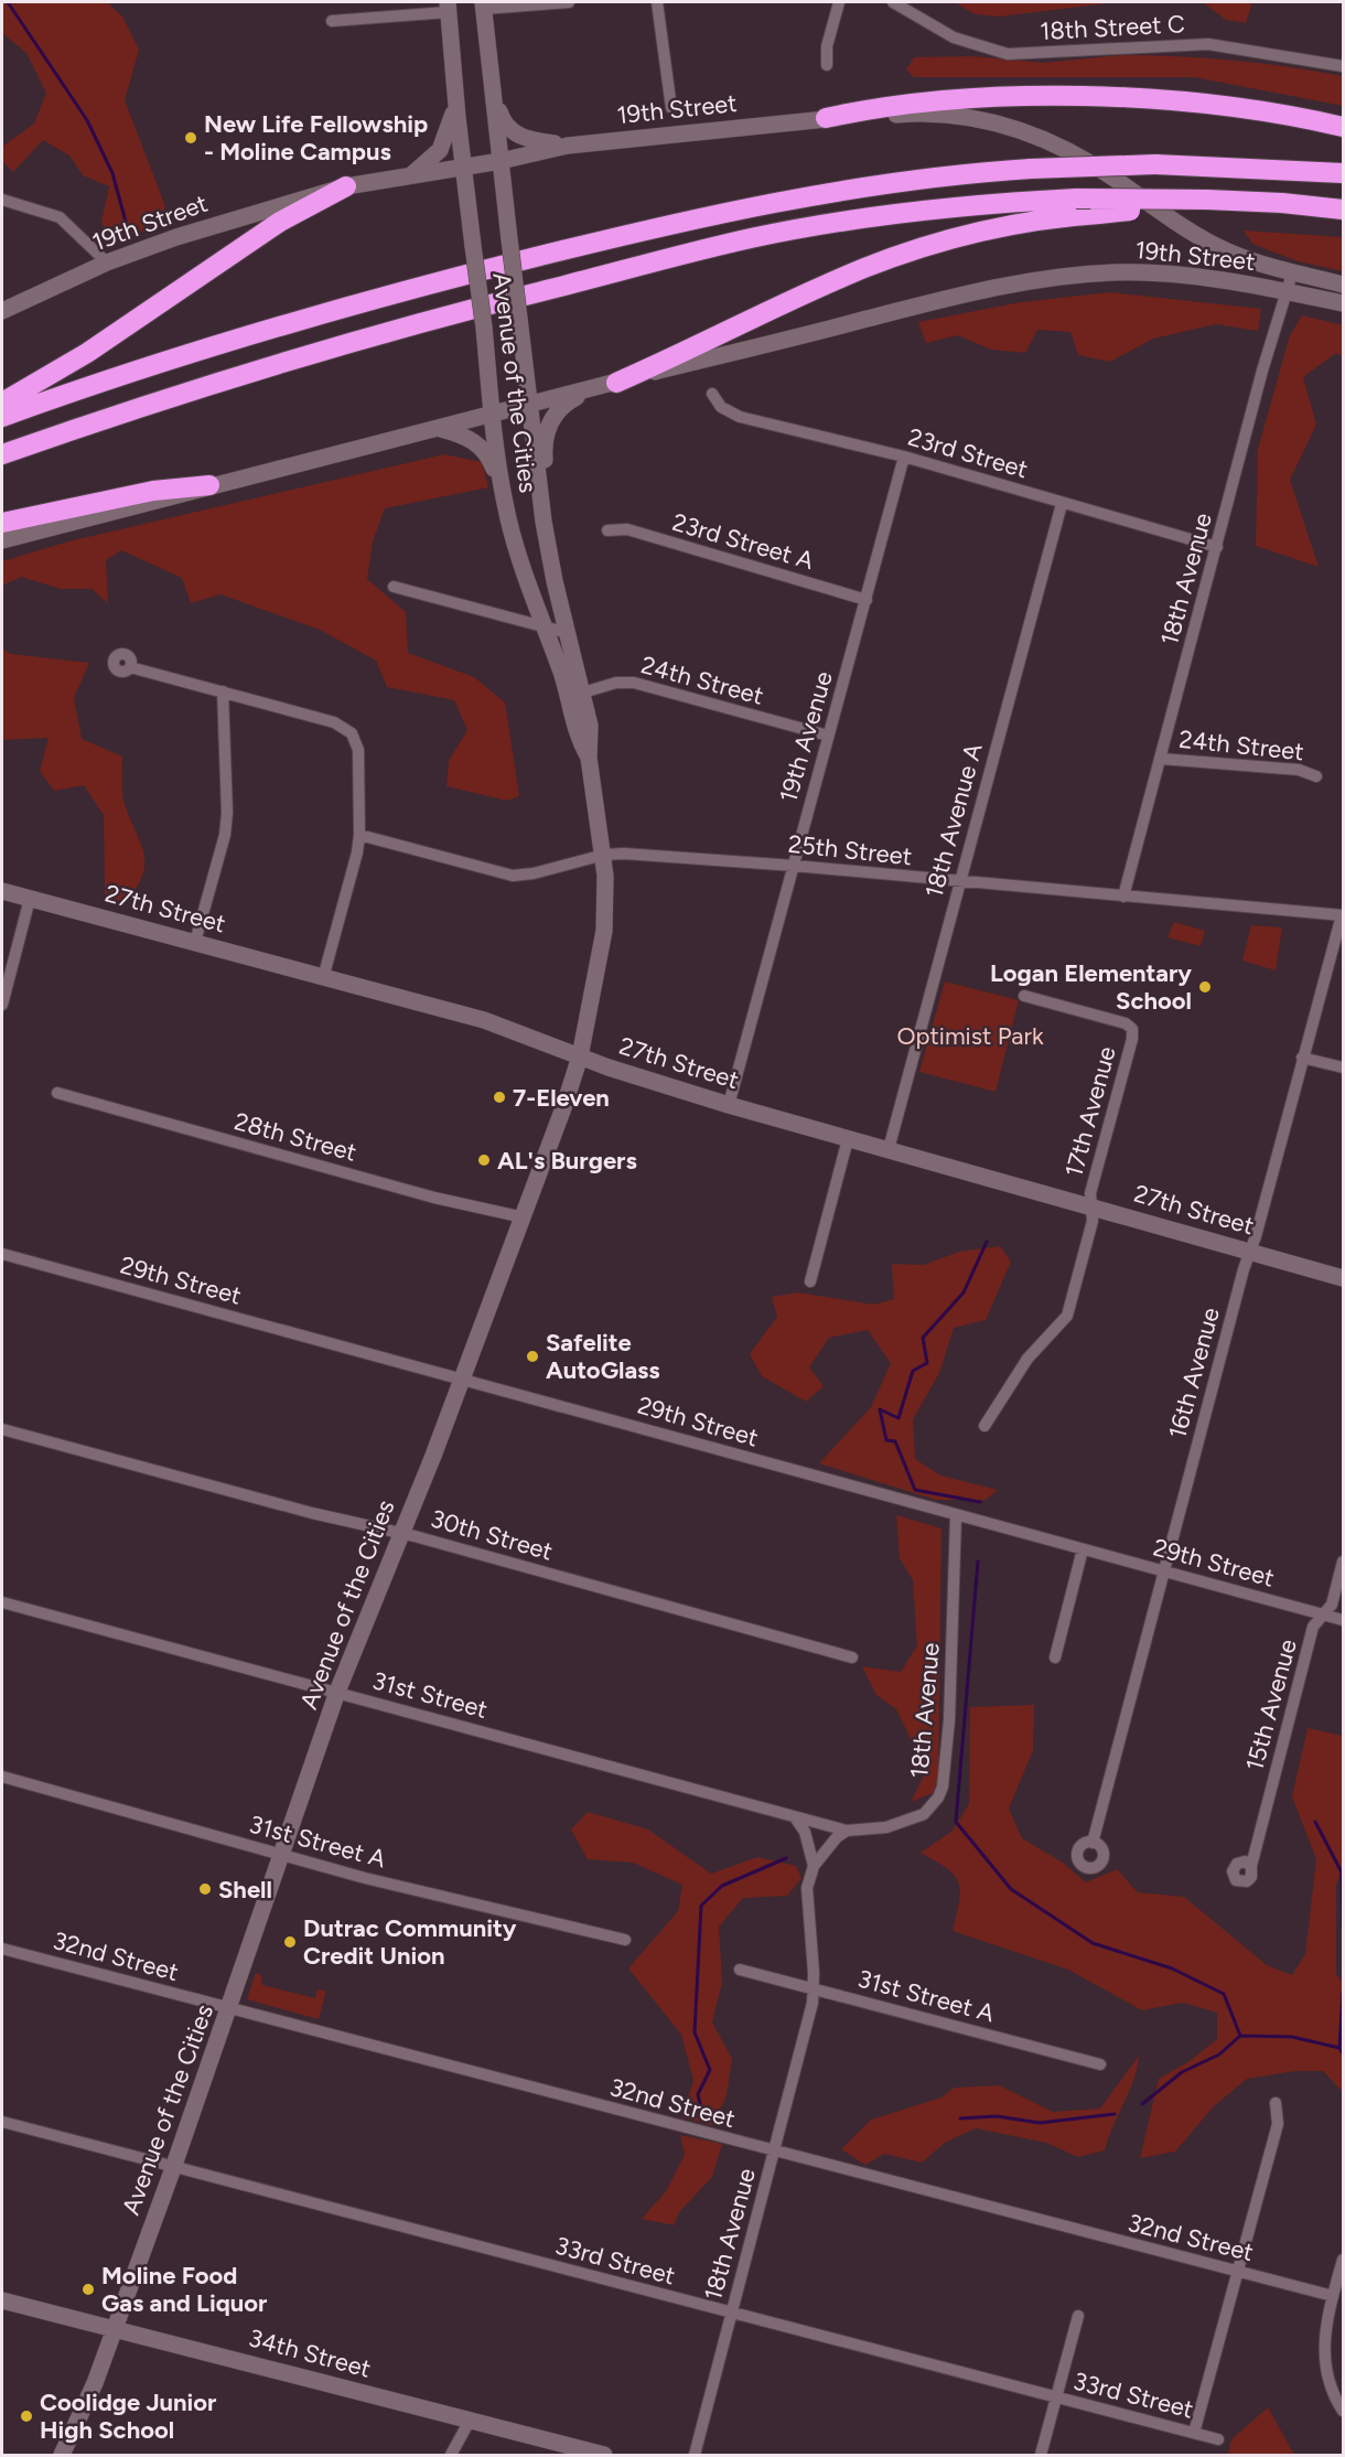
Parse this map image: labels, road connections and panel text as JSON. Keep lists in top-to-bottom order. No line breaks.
{"streets":{"main road":["19th Street","Avenue of the Cities","27th Street","34th Street"],"street":["18th Street C","23rd Street","23rd Street A","18th Avenue","24th Street","19th Avenue","18th Avenue A","25th Street","17th Avenue","28th Street","29th Street","16th Avenue","30th Street","31st Street","15th Avenue","31st Street A","32nd Street","33rd Street"]},"crossings":[["19th Street","Avenue of the Cities"],["19th Street","18th Avenue"],["Avenue of the Cities","24th Street"],["Avenue of the Cities","25th Street"],["Avenue of the Cities","27th Street"],["Avenue of the Cities","28th Street"],["Avenue of the Cities","29th Street"],["Avenue of the Cities","30th Street"],["Avenue of the Cities","31st Street"],["Avenue of the Cities","31st Street A"],["Avenue of the Cities","32nd Street"],["Avenue of the Cities","33rd Street"],["Avenue of the Cities","34th Street"],["23rd Street","18th Avenue"],["23rd Street","19th Avenue"],["23rd Street","18th Avenue A"],["23rd Street A","19th Avenue"],["18th Avenue","24th Street"],["18th Avenue","25th Street"],["18th Avenue","29th Street"],["18th Avenue","31st Street"],["18th Avenue","31st Street A"],["18th Avenue","32nd Street"],["18th Avenue","33rd Street"],["24th Street","19th Avenue"],["19th Avenue","25th Street"],["19th Avenue","27th Street"],["18th Avenue A","25th Street"],["18th Avenue A","27th Street"],["25th Street","16th Avenue"],["27th Street","17th Avenue"],["27th Street","16th Avenue"],["29th Street","16th Avenue"],["29th Street","15th Avenue"]],"parks":["Optimist Park"],"places":["New Life Fellowship - Moline Campus","Logan Elementary School","7-Eleven","AL's Burgers","Safelite AutoGlass","Shell","Dutrac Community Credit Union","Moline Food Gas and Liquor","Coolidge Junior High School"]}
